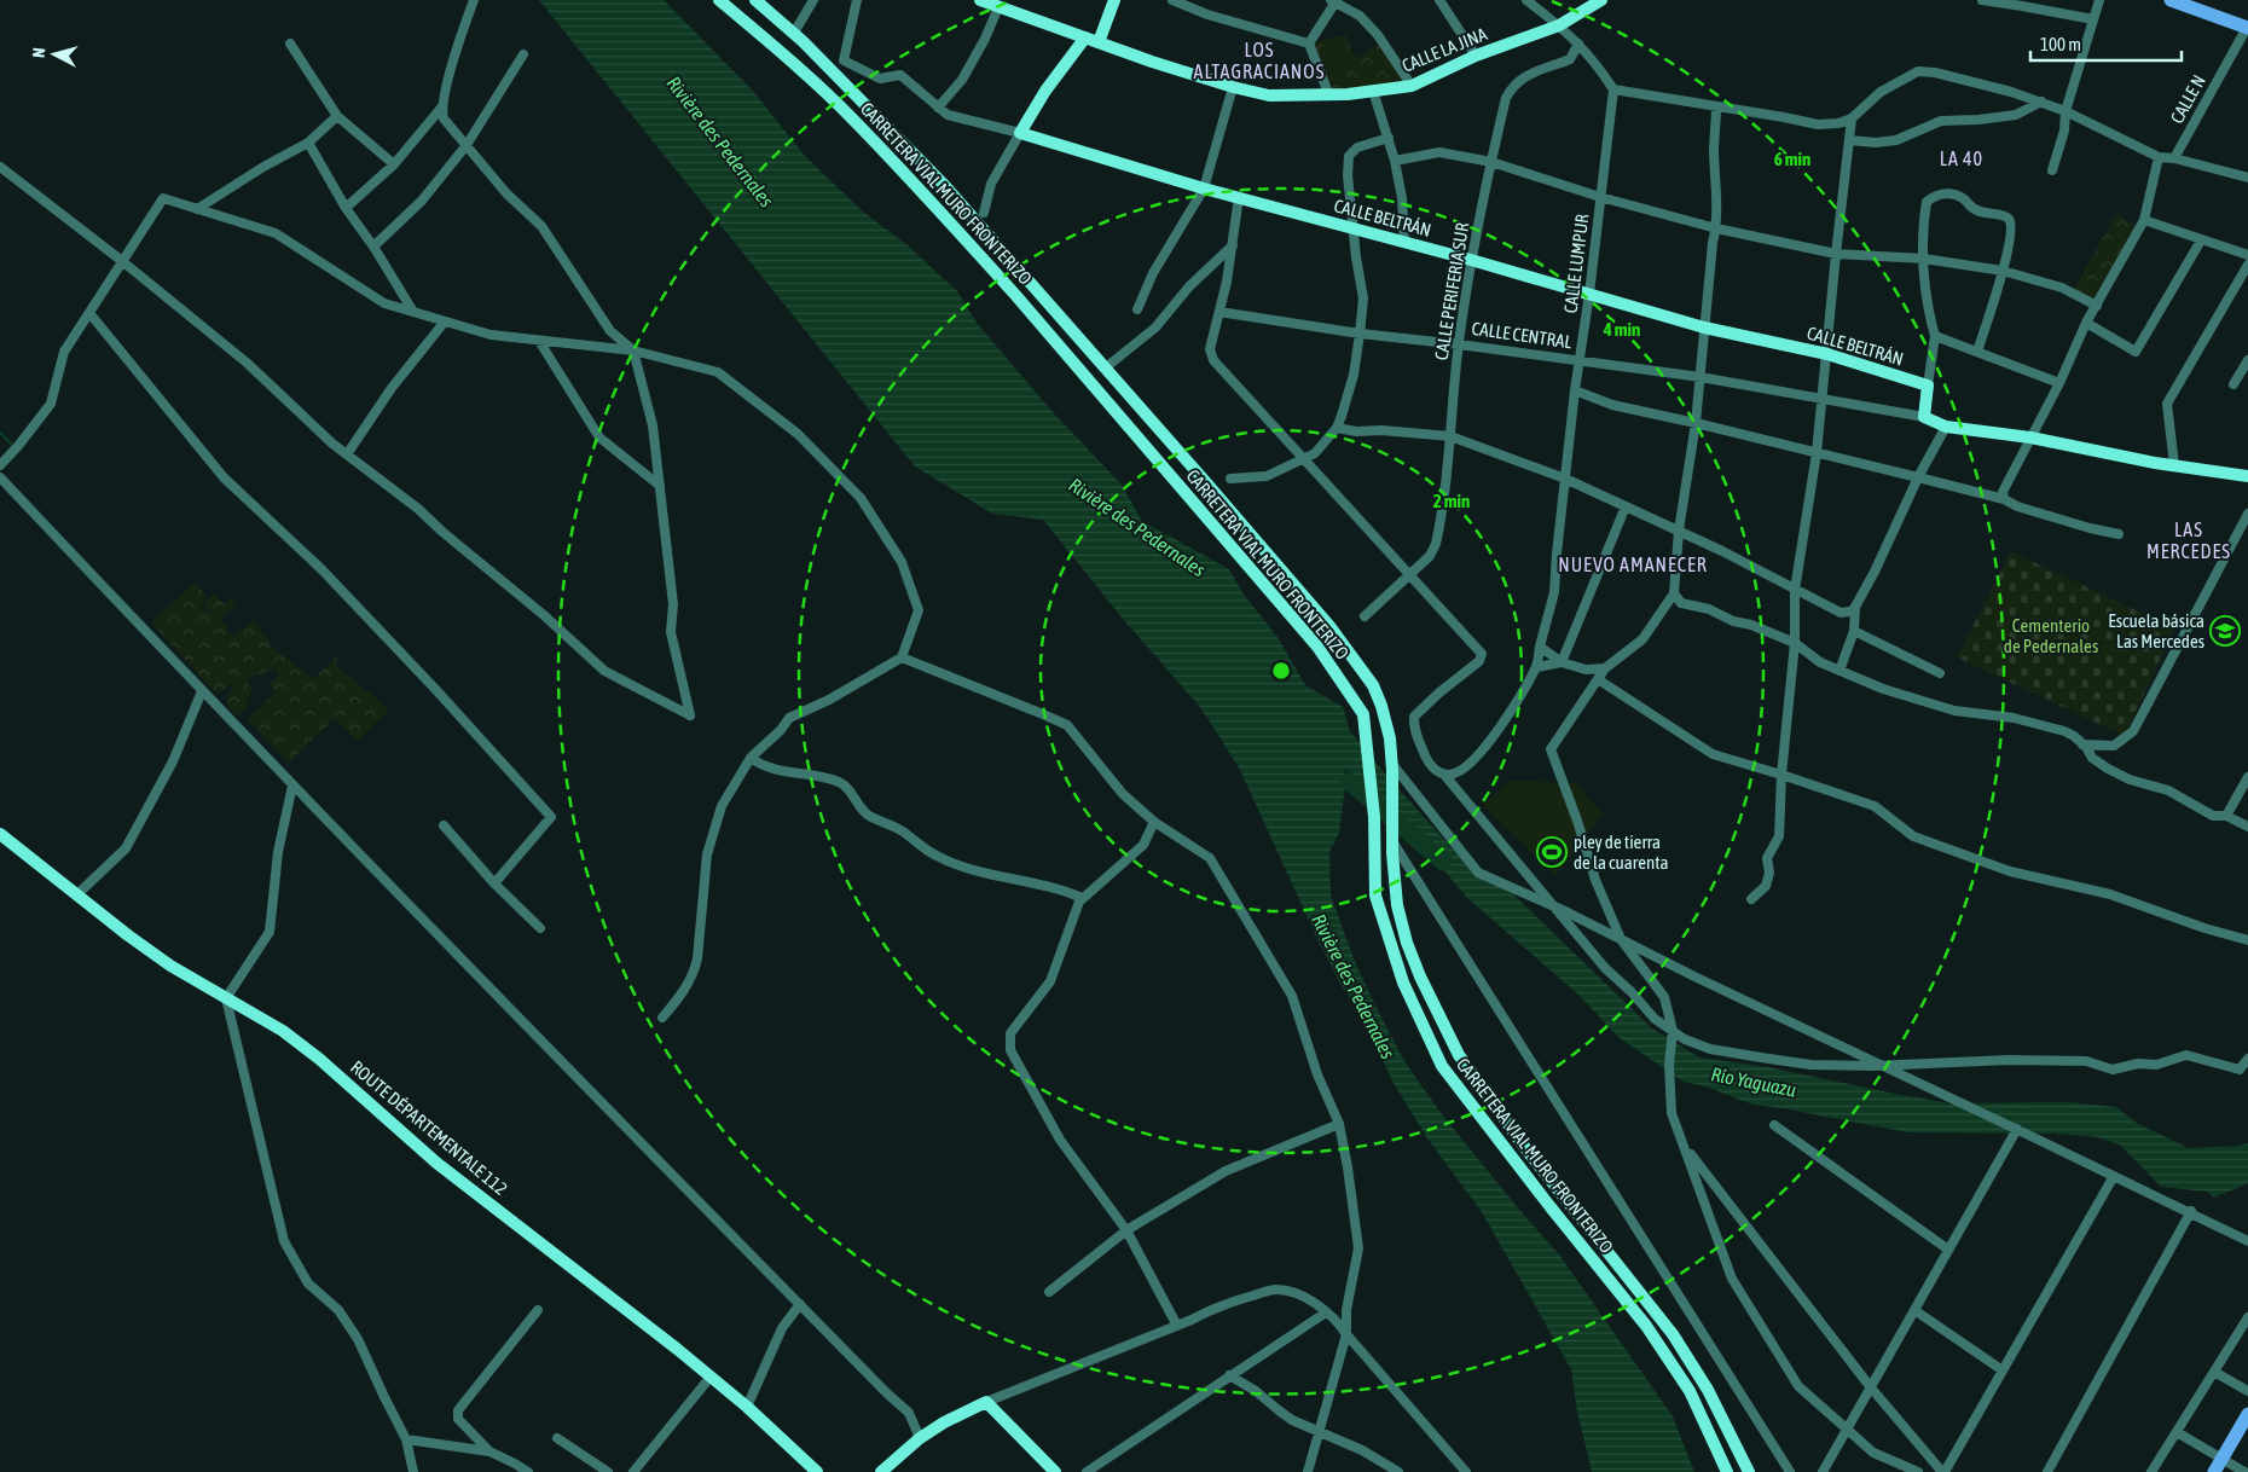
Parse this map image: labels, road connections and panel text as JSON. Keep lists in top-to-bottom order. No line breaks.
{"streets":{"street":["CALLE LA JINA","CALLE N","CARRETERA VIAL MURO FRONTERIZO","CALLE BELTRÁN","CALLE LUMPUR","CALLE PERIFERIA SUR","CALLE CENTRAL","ROUTE DÉPARTEMENTALE 112"]},"crossings":[["CALLE BELTRÁN","CALLE LUMPUR"],["CALLE BELTRÁN","CALLE PERIFERIA SUR"],["CALLE LUMPUR","CALLE CENTRAL"],["CALLE PERIFERIA SUR","CALLE CENTRAL"]],"districts":["LOS ALTAGRACIANOS","LA 40","LAS MERCEDES","NUEVO AMANECER"],"water":["Rivière des Pedernales","Río Yaguazu"],"parks":["Cementerio de Pedernales"],"places":{"school or university":["Escuela básica Las Mercedes"],"sports":["pley de tierra de la cuarenta"]},"scale_bar":"100 m","north":"left","rings":["6 min","4 min","2 min"]}
